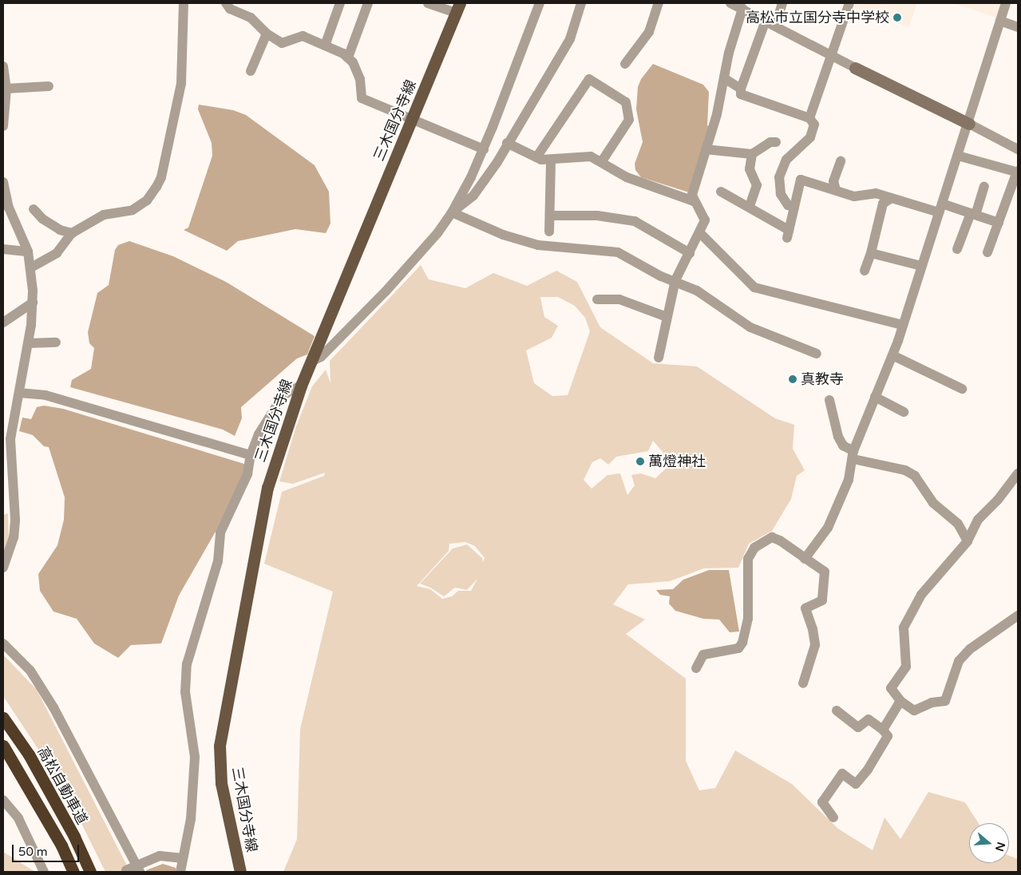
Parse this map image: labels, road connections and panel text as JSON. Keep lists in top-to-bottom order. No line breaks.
{"streets":{"highway":["高松自動車道"],"main road":["三木国分寺線"]},"places":["高松市立国分寺中学校","真教寺","萬燈神社"],"scale_bar":"50 m","north":"right"}
